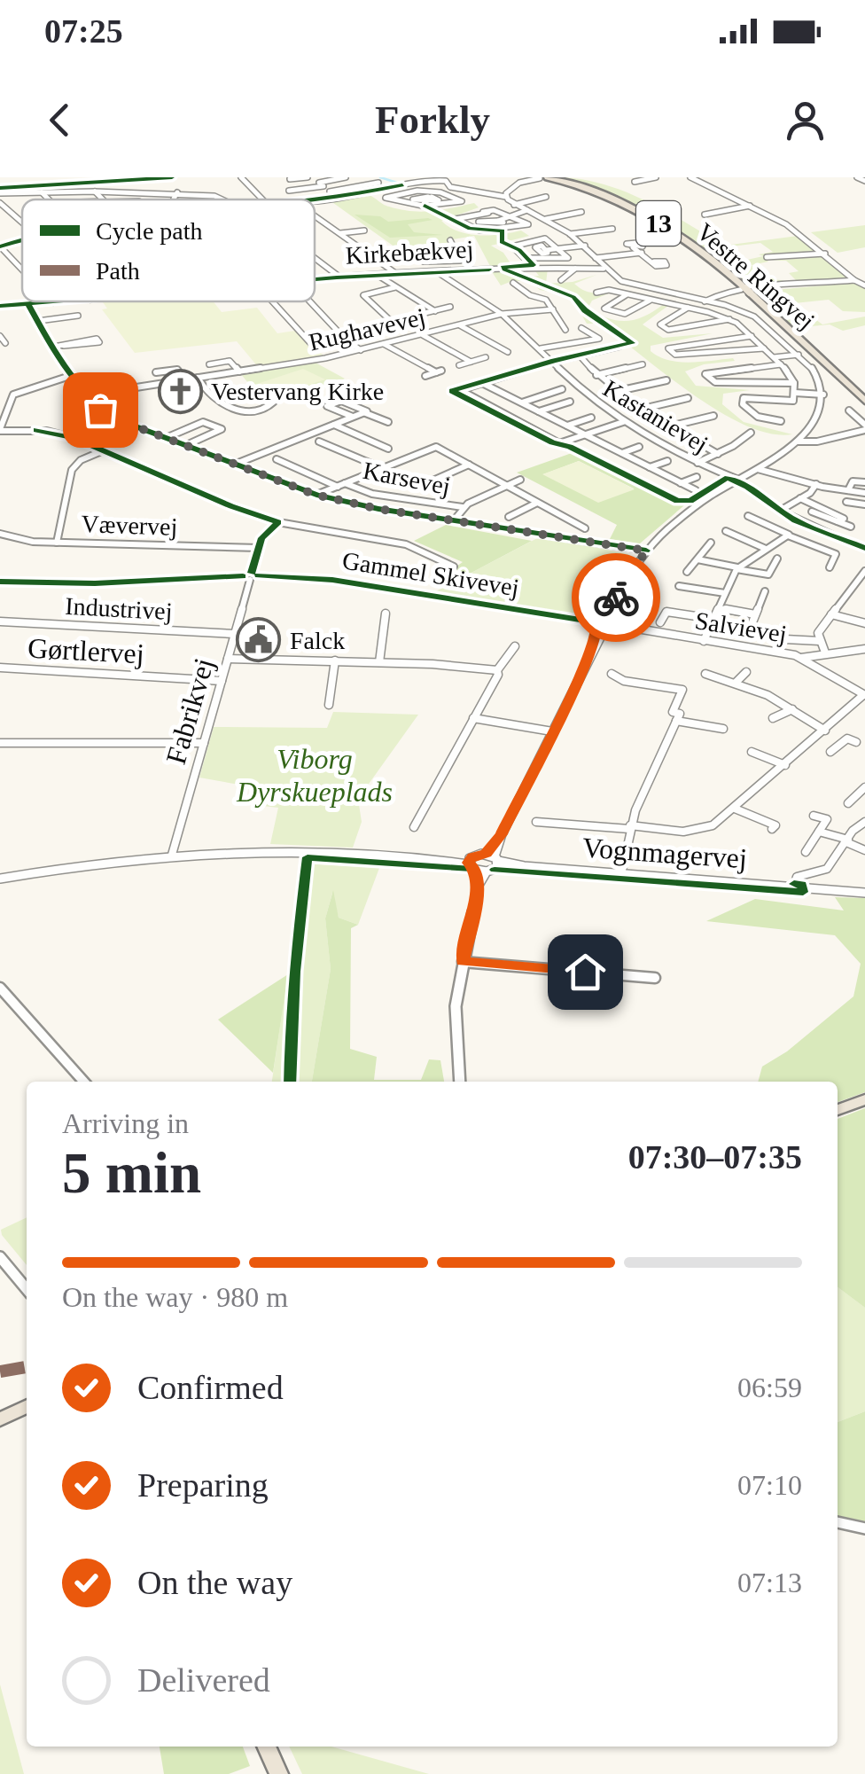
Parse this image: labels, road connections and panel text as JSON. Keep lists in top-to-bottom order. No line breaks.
{"streets":{"main road":["13","Vestre Ringvej"],"street":["Kirkebækvej","Rughavevej","Kastanievej","Karsevej","Vævervej","Gammel Skivevej","Industrivej","Salvievej","Gørtlervej","Fabrikvej","Vognmagervej"]},"crossings":[["13","Vestre Ringvej"],["Kirkebækvej","Kastanievej"],["Rughavevej","Kastanievej"],["Vævervej","Fabrikvej"],["Gammel Skivevej","Salvievej"],["Gammel Skivevej","Fabrikvej"],["Industrivej","Fabrikvej"],["Gørtlervej","Fabrikvej"]],"parks":["Viborg Dyrskueplads"],"places":{"church":["Vestervang Kirke"],"public building":["Falck"]},"legend":["Cycle path","Path"],"page":{"status":"07:25","header":"Forkly","heading":["5 min","Arriving in","07:30–07:35"],"bar":"On the way · 980 m","list":[["Confirmed","06:59"],["Preparing","07:10"],["On the way","07:13"],"Delivered"]}}
